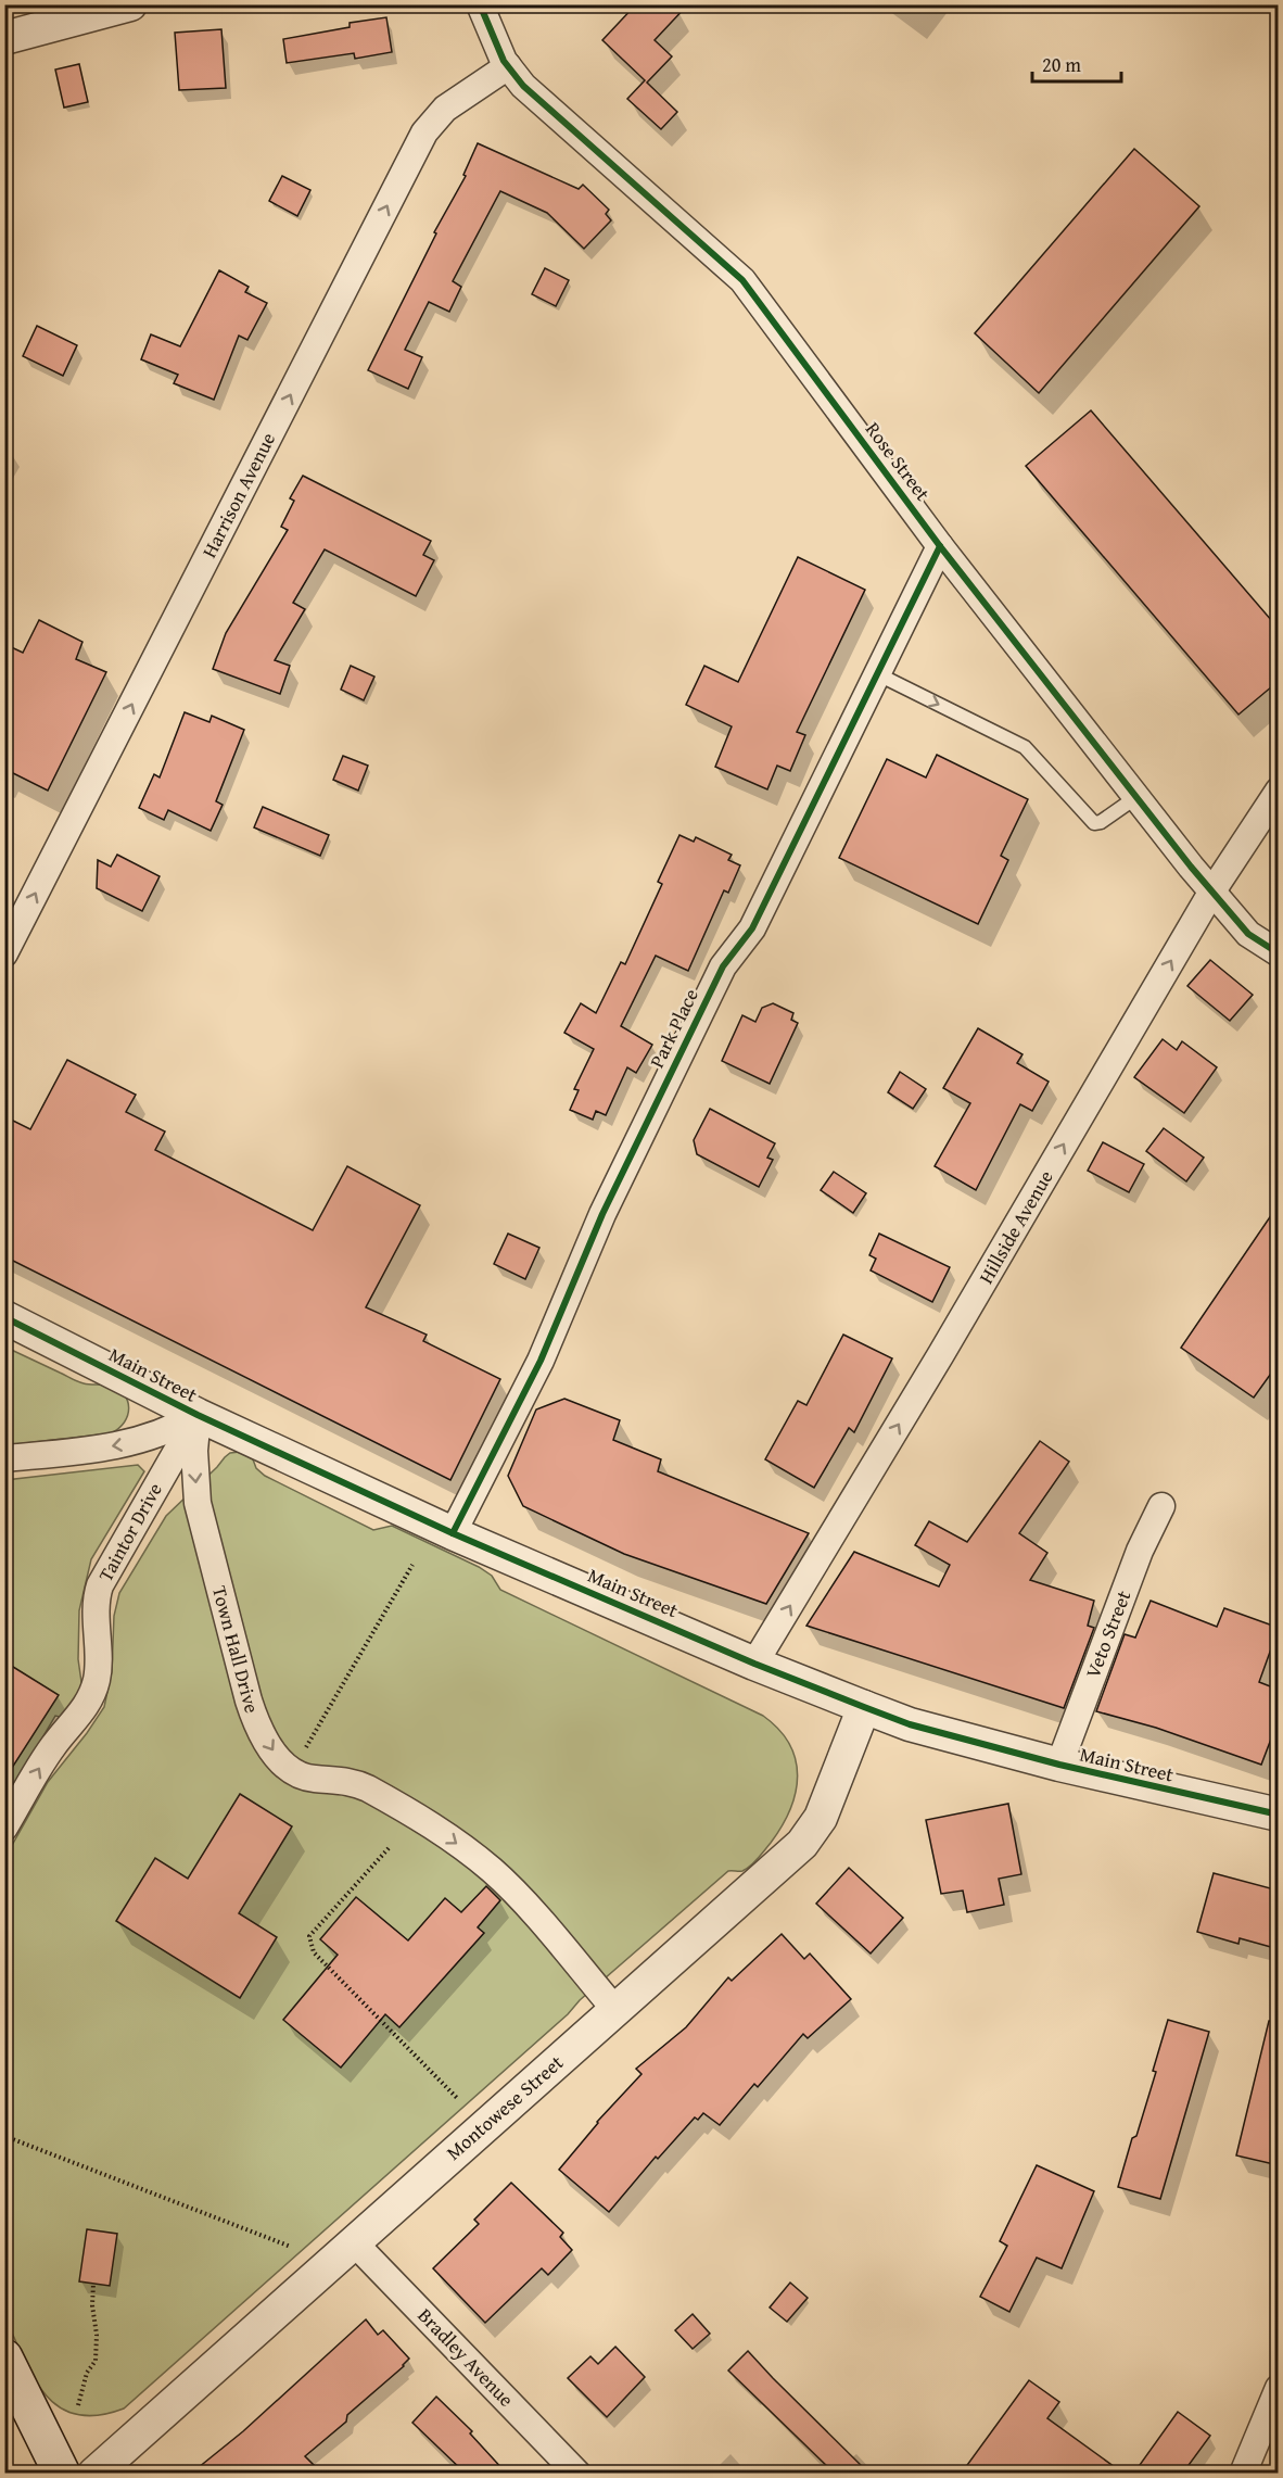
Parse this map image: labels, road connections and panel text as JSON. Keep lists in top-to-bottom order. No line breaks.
{"streets":{"street":["Rose Street","Harrison Avenue","Park Place","Hillside Avenue","Main Street","Taintor Drive","Veto Street","Town Hall Drive","Montowese Street","Bradley Avenue"]},"crossings":[["Rose Street","Harrison Avenue"],["Rose Street","Park Place"],["Rose Street","Hillside Avenue"],["Park Place","Main Street"],["Hillside Avenue","Main Street"],["Main Street","Taintor Drive"],["Main Street","Veto Street"],["Main Street","Town Hall Drive"],["Main Street","Montowese Street"],["Taintor Drive","Town Hall Drive"],["Town Hall Drive","Montowese Street"],["Montowese Street","Bradley Avenue"]],"one_way":["Harrison Avenue","Hillside Avenue","Taintor Drive","Town Hall Drive"],"scale_bar":"20 m"}
